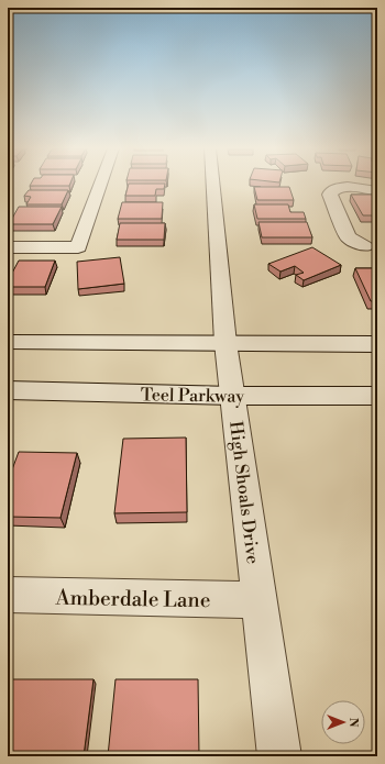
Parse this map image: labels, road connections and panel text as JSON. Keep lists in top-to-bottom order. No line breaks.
{"streets":{"street":["Teel Parkway","High Shoals Drive","Amberdale Lane"]},"crossings":[["Teel Parkway","High Shoals Drive"],["High Shoals Drive","Amberdale Lane"]],"north":"right"}
